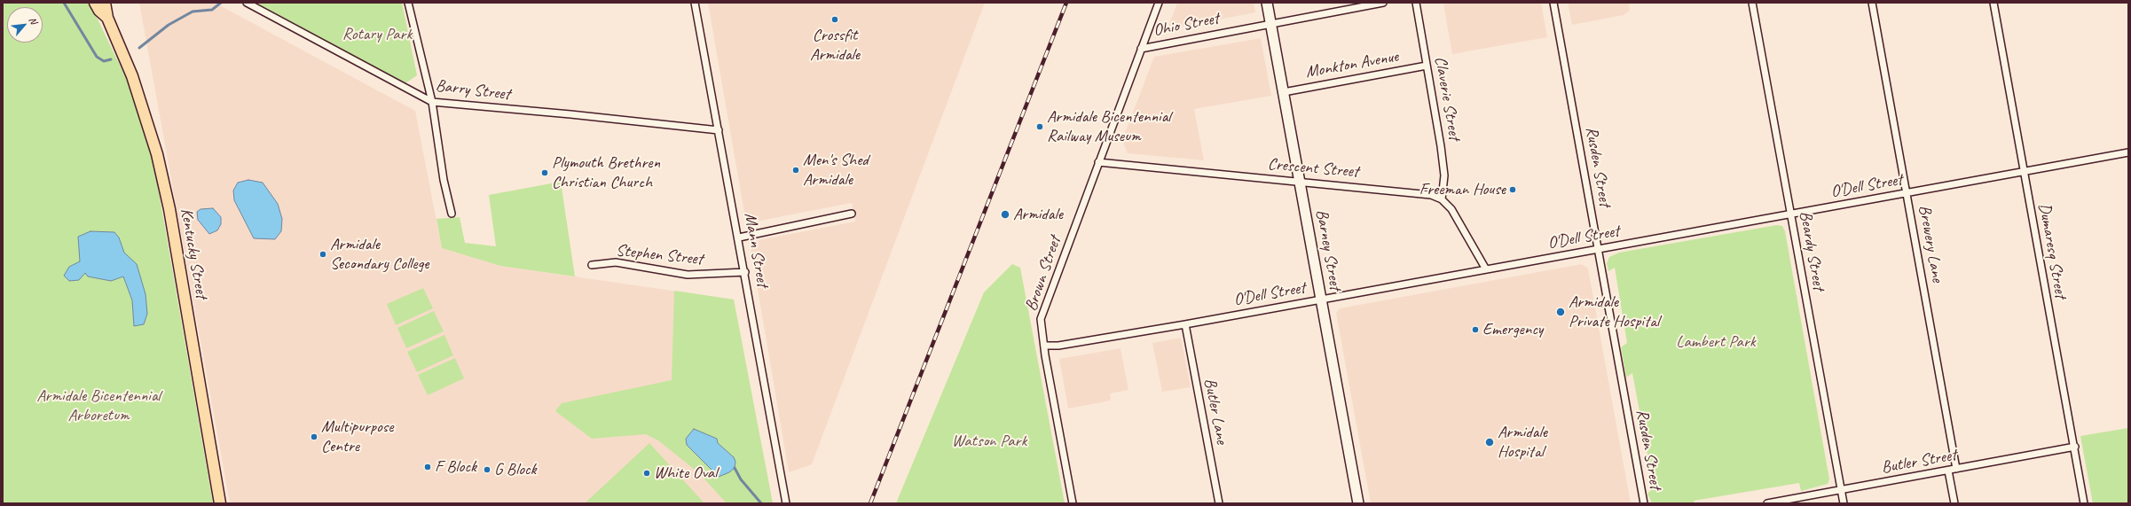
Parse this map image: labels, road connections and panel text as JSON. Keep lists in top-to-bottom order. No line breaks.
{"streets":{"main road":["Kentucky Street"],"street":["Ohio Street","Monkton Avenue","Barry Street","Claverie Street","Rusden Street","Crescent Street","O'Dell Street","Brewery Lane","Mann Street","Barney Street","Beardy Street","Dumaresq Street","Stephen Street","Brown Street","Butler Lane","Butler Street"]},"crossings":[["Ohio Street","Barney Street"],["Ohio Street","Brown Street"],["Monkton Avenue","Claverie Street"],["Monkton Avenue","Barney Street"],["Barry Street","Mann Street"],["Claverie Street","Crescent Street"],["Rusden Street","O'Dell Street"],["Crescent Street","O'Dell Street"],["Crescent Street","Barney Street"],["Crescent Street","Brown Street"],["O'Dell Street","Brewery Lane"],["O'Dell Street","Barney Street"],["O'Dell Street","Beardy Street"],["O'Dell Street","Dumaresq Street"],["O'Dell Street","Brown Street"],["O'Dell Street","Butler Lane"],["Brewery Lane","Butler Street"],["Mann Street","Stephen Street"],["Beardy Street","Butler Street"],["Dumaresq Street","Butler Street"]],"parks":["Rotary Park","Lambert Park","Armidale Bicentennial Arboretum","Watson Park"],"places":["Crossfit Armidale","Armidale Bicentennial Railway Museum","Men's Shed Armidale","Plymouth Brethren Christian Church","Freeman House","Armidale","Armidale Secondary College","Armidale Private Hospital","Emergency","Multipurpose Centre","Armidale Hospital","F Block","G Block","White Oval"],"north":"top right"}
